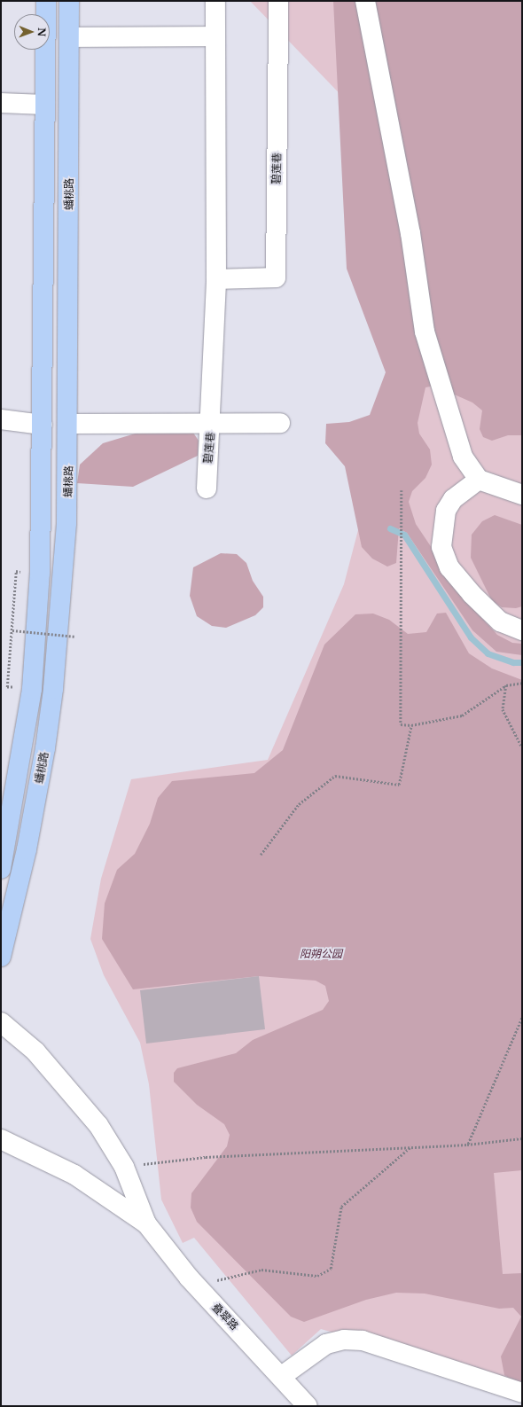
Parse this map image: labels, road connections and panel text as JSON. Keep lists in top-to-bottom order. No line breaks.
{"streets":{"main road":["蟠桃路"],"street":["碧莲巷","叠翠路"]},"parks":["阳朔公园"],"north":"right"}
